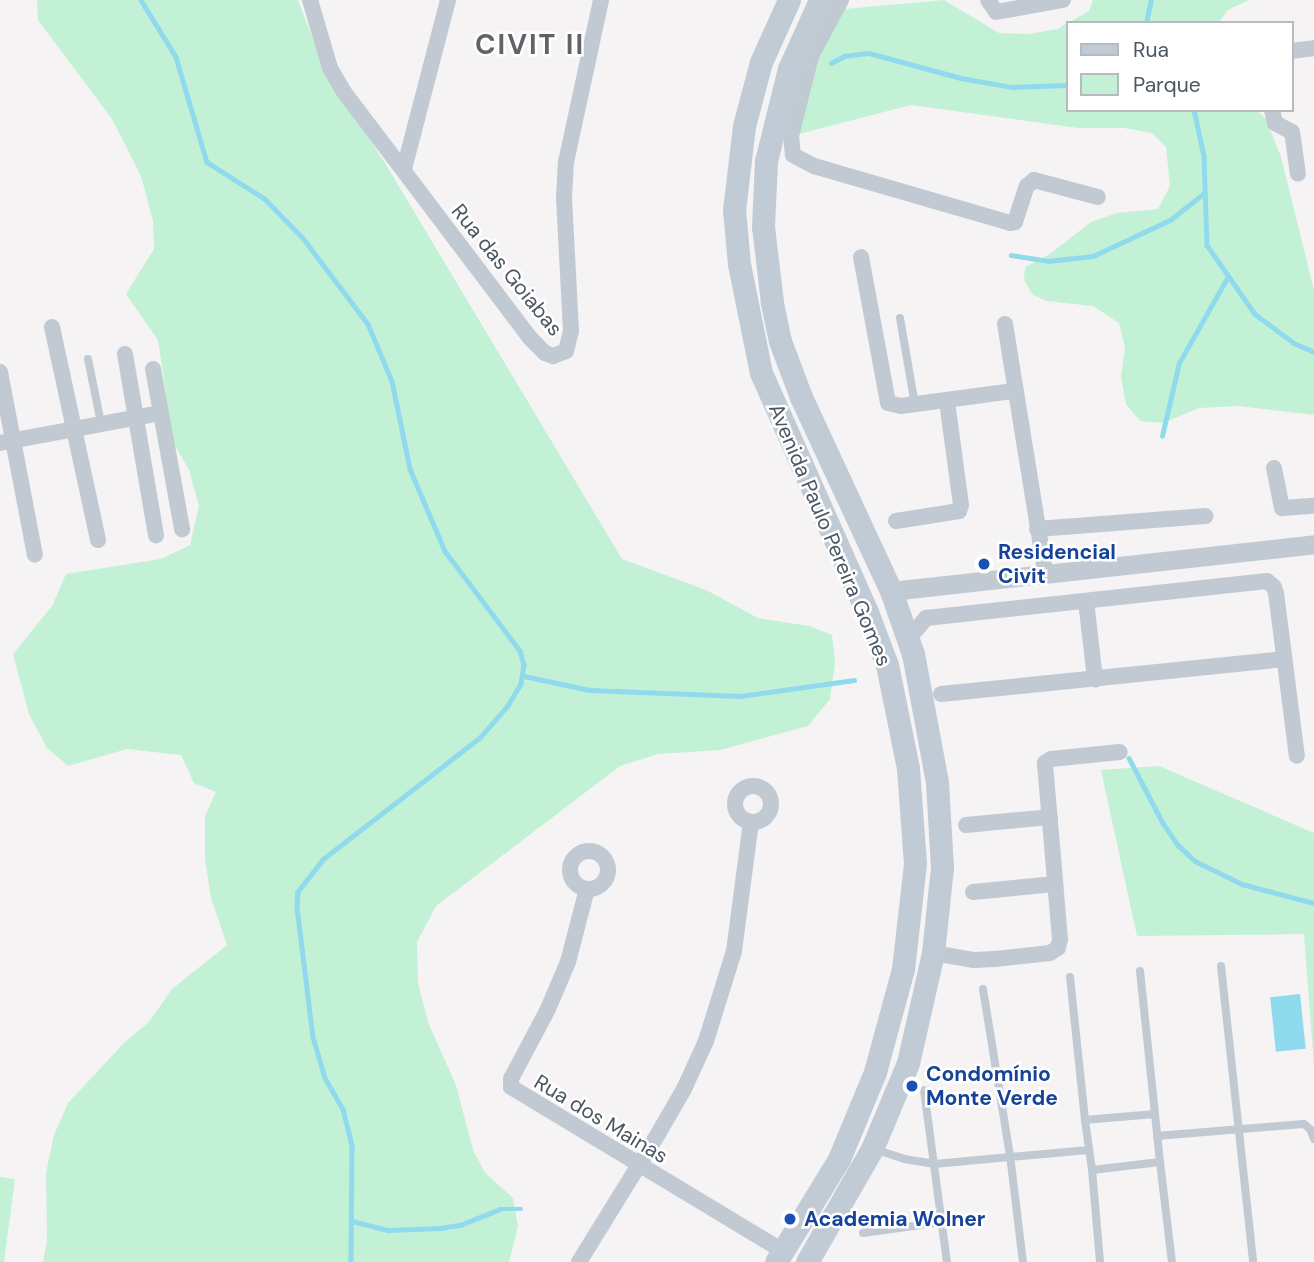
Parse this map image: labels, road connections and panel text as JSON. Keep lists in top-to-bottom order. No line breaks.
{"streets":{"main road":["Avenida Paulo Pereira Gomes"],"street":["Rua das Goiabas","Rua dos Mainas"]},"crossings":[["Avenida Paulo Pereira Gomes","Rua dos Mainas"]],"districts":["CIVIT II"],"places":["Residencial Civit","Condomínio Monte Verde","Academia Wolner"],"legend":["Rua","Parque"]}
